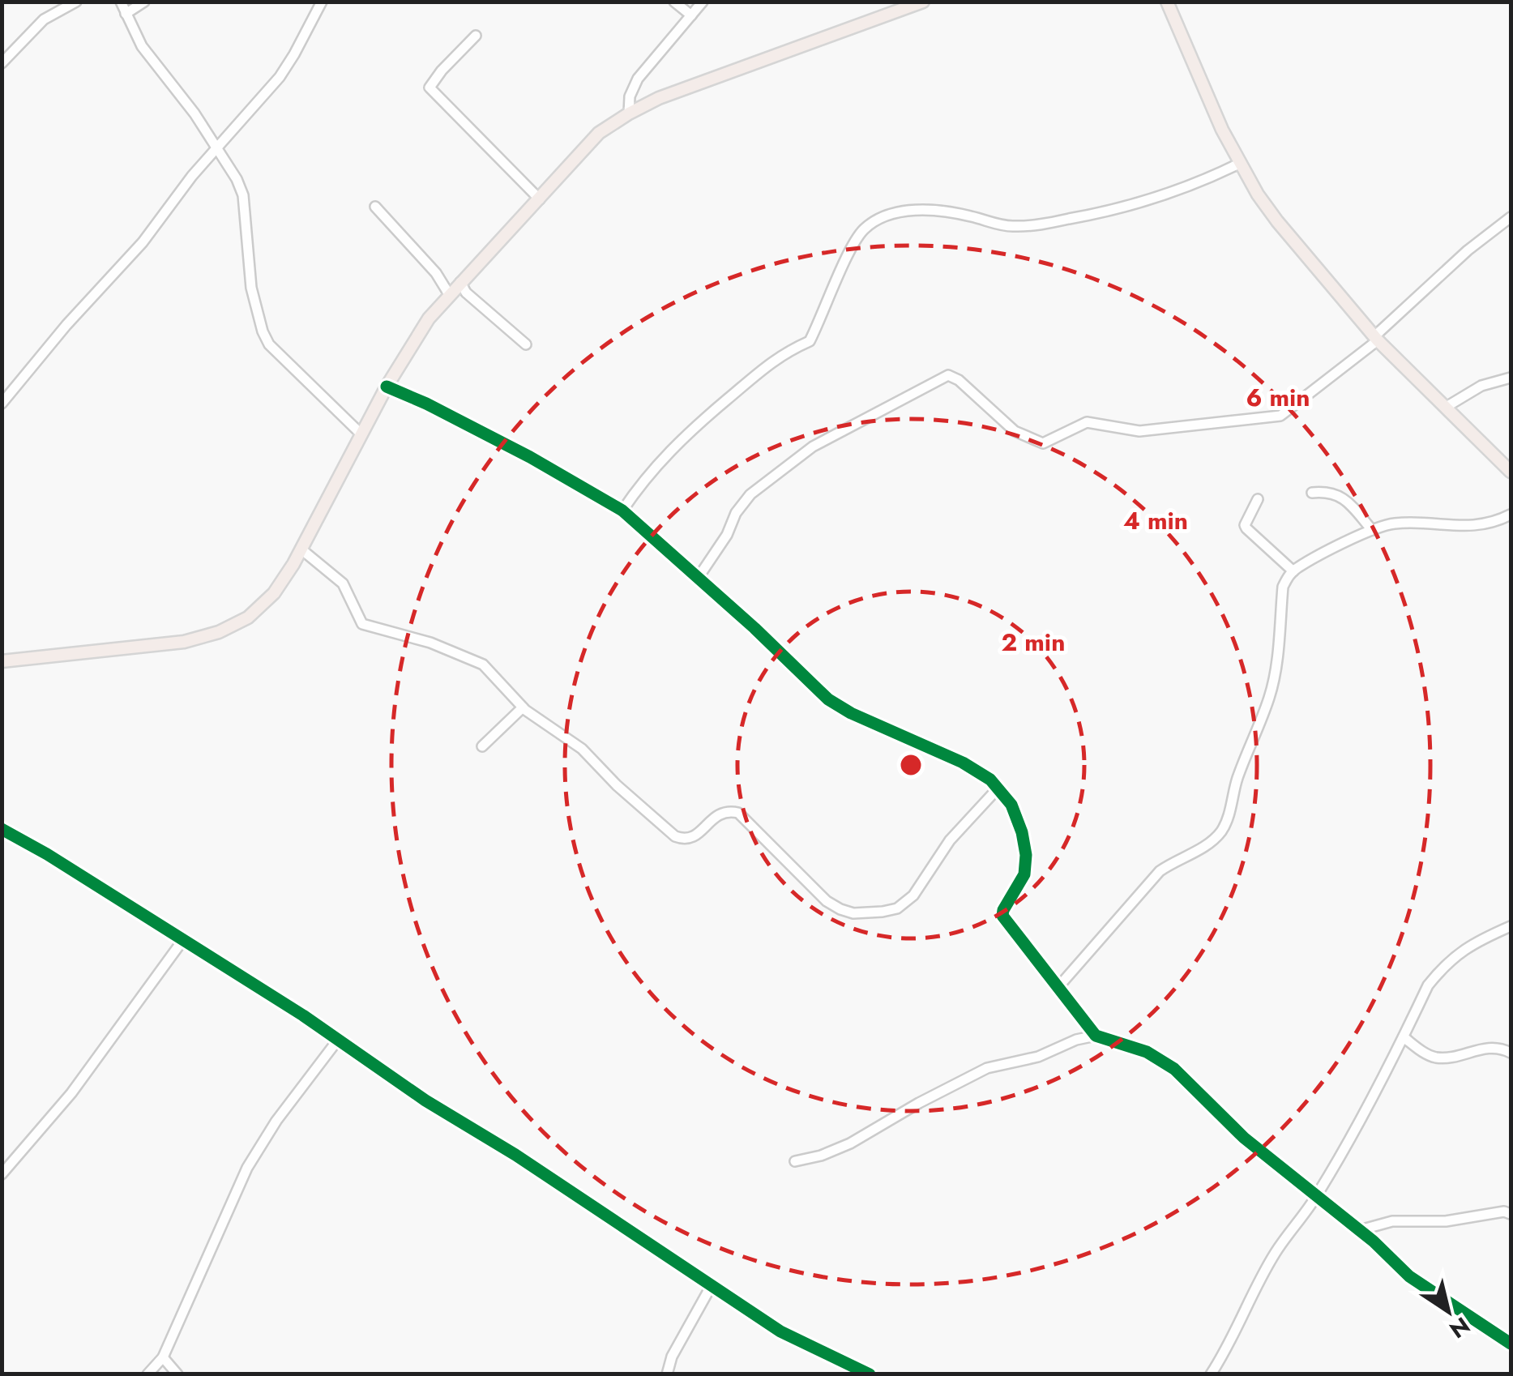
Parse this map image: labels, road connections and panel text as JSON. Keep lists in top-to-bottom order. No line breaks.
{"north":"bottom right","rings":["6 min","4 min","2 min"]}
